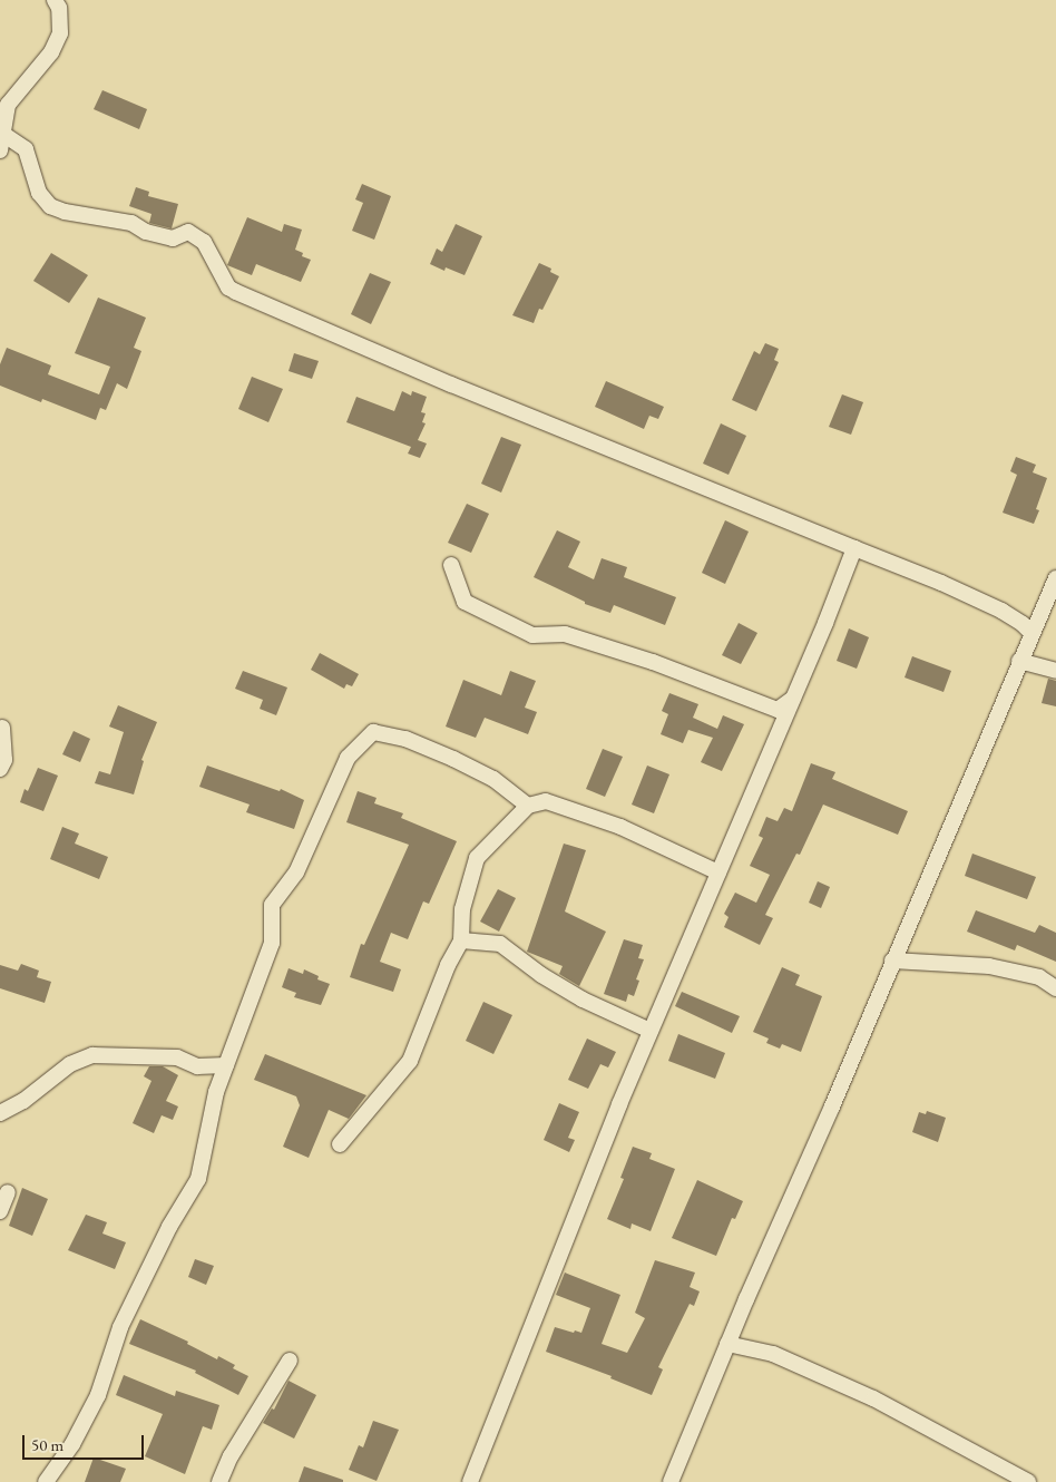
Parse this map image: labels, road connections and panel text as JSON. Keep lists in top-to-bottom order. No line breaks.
{"scale_bar":"50 m"}
